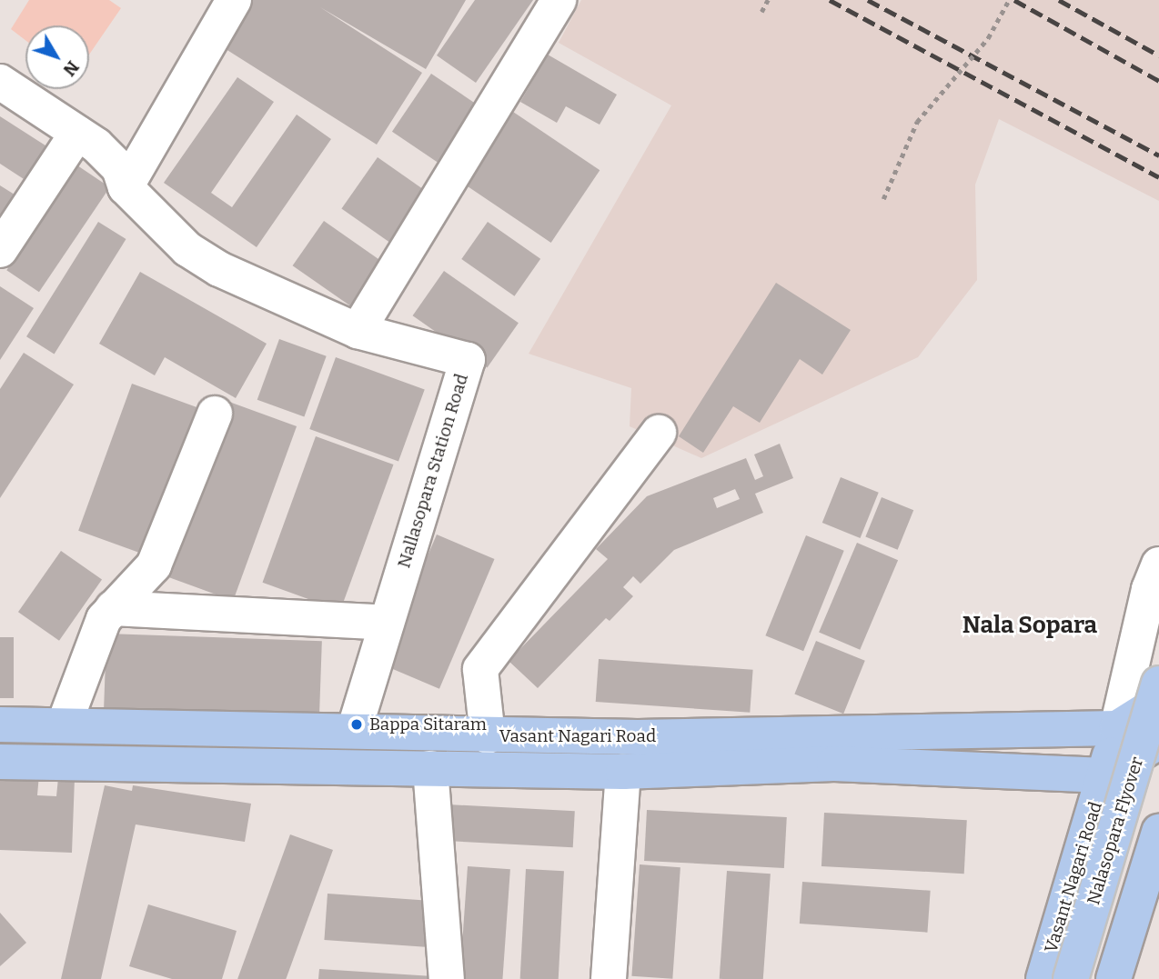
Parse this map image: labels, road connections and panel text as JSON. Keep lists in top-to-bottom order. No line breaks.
{"streets":{"main road":["Vasant Nagari Road","Nalasopara Flyover"],"street":["Nallasopara Station Road"]},"crossings":[["Nallasopara Station Road","Vasant Nagari Road"]],"districts":["Nala Sopara"],"places":["Bappa Sitaram"],"north":"bottom right"}
